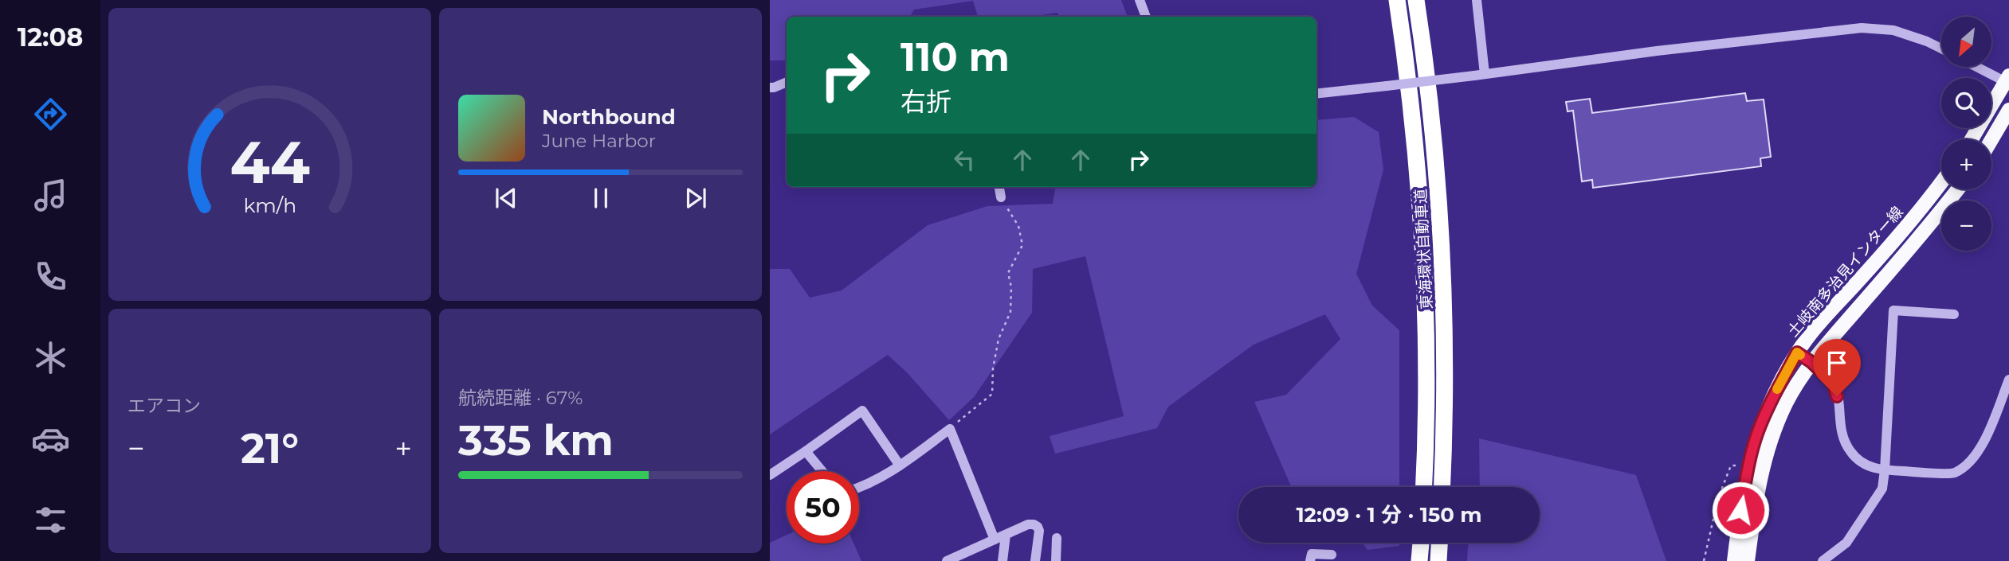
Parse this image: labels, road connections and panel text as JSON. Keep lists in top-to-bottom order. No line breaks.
{"streets":{"highway":["東海環状自動車道"],"main road":["土岐南多治見インター線"]},"north":"bottom left","page":{"tabs":"12:08","map_buttons":["+","−"],"turn":["110 m","右折"],"song":["Northbound","June Harbor"],"tile":["エアコン",["航続距離 · 67%","335 km"]],"heat":["−","21°","+"],"limit":"50","trip":"12:09 · 1 分 · 150 m","gauge":["44","km/h"]}}
